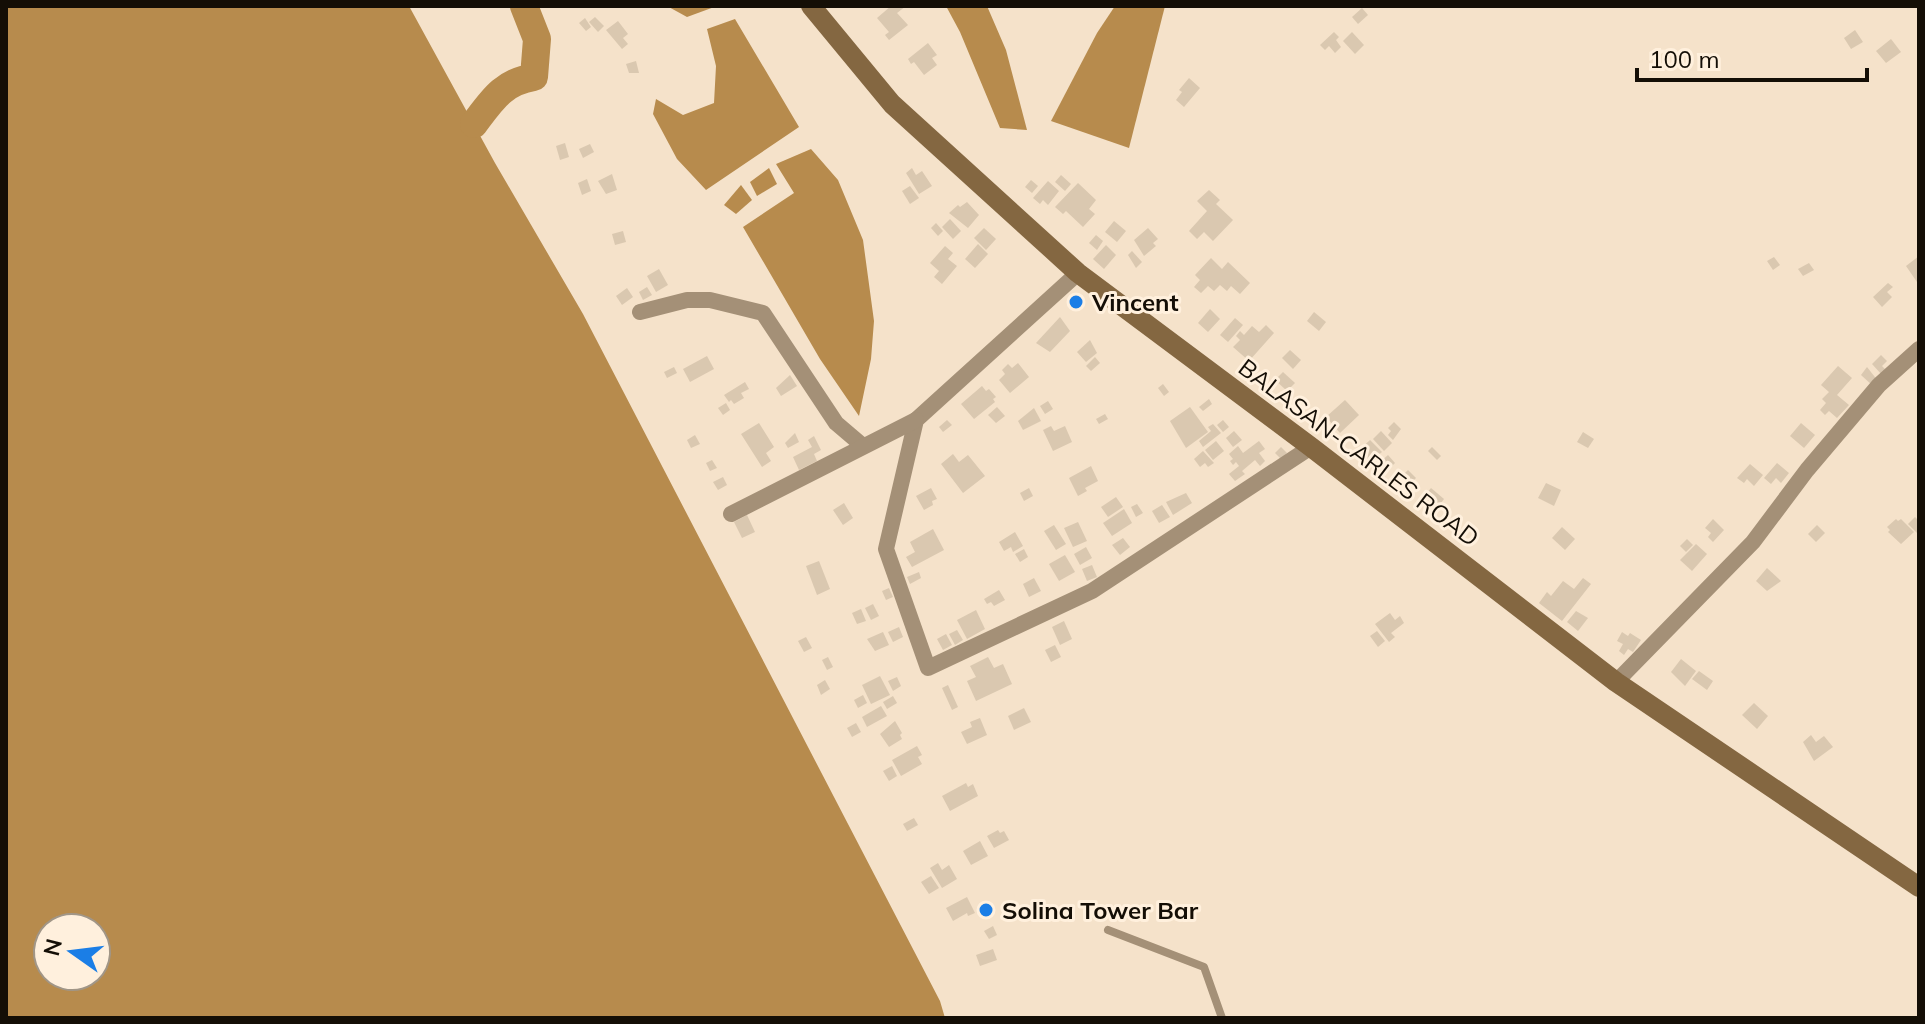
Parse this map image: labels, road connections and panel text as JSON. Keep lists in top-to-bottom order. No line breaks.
{"streets":{"main road":["BALASAN-CARLES ROAD"]},"places":["Vincent","Solina Tower Bar"],"scale_bar":"100 m","north":"left"}
